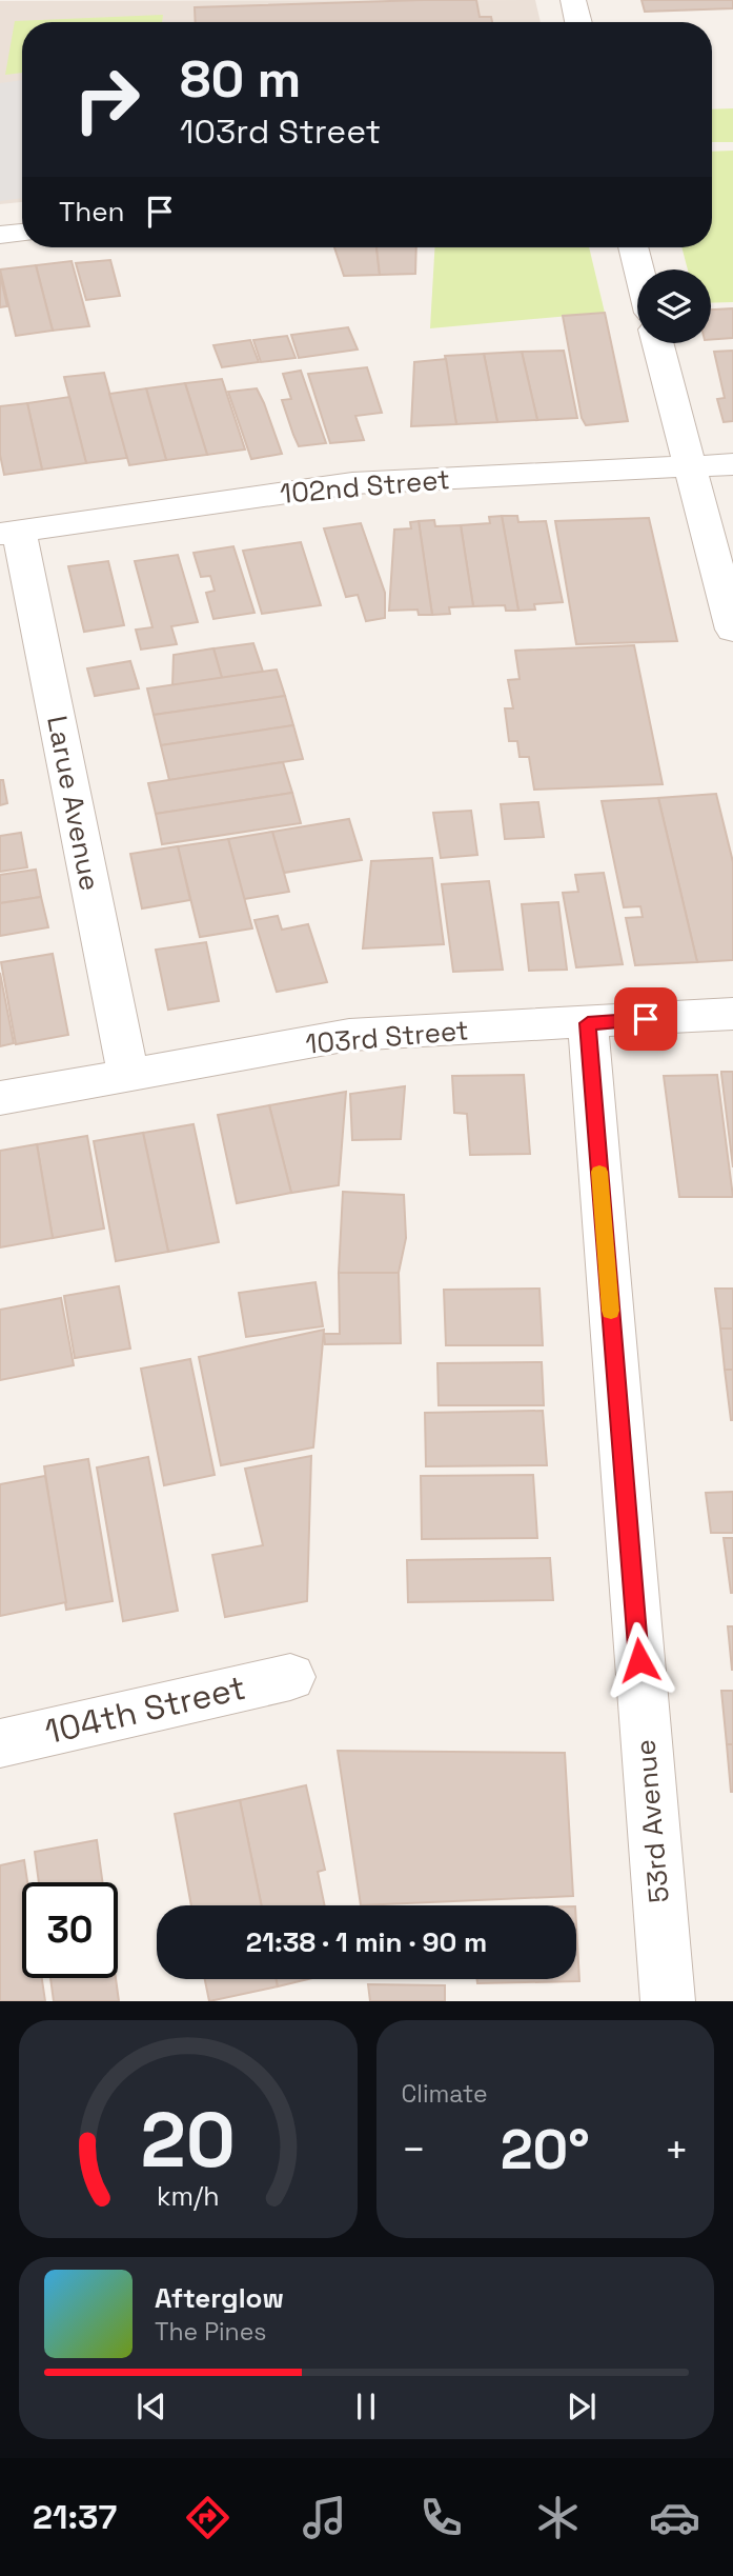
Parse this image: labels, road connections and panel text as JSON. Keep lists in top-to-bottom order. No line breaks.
{"streets":{"street":["102nd Street","Larue Avenue","103rd Street","104th Street","53rd Avenue"]},"crossings":[["102nd Street","Larue Avenue"],["Larue Avenue","103rd Street"],["103rd Street","53rd Avenue"]],"page":{"turn":["80 m","103rd Street"],"then":"Then","limit":"30","trip":"21:38 · 1 min · 90 m","tile":"Climate","heat":["−","20°","+"],"song":["Afterglow","The Pines"],"tabs":"21:37","gauge":["20","km/h"]}}
